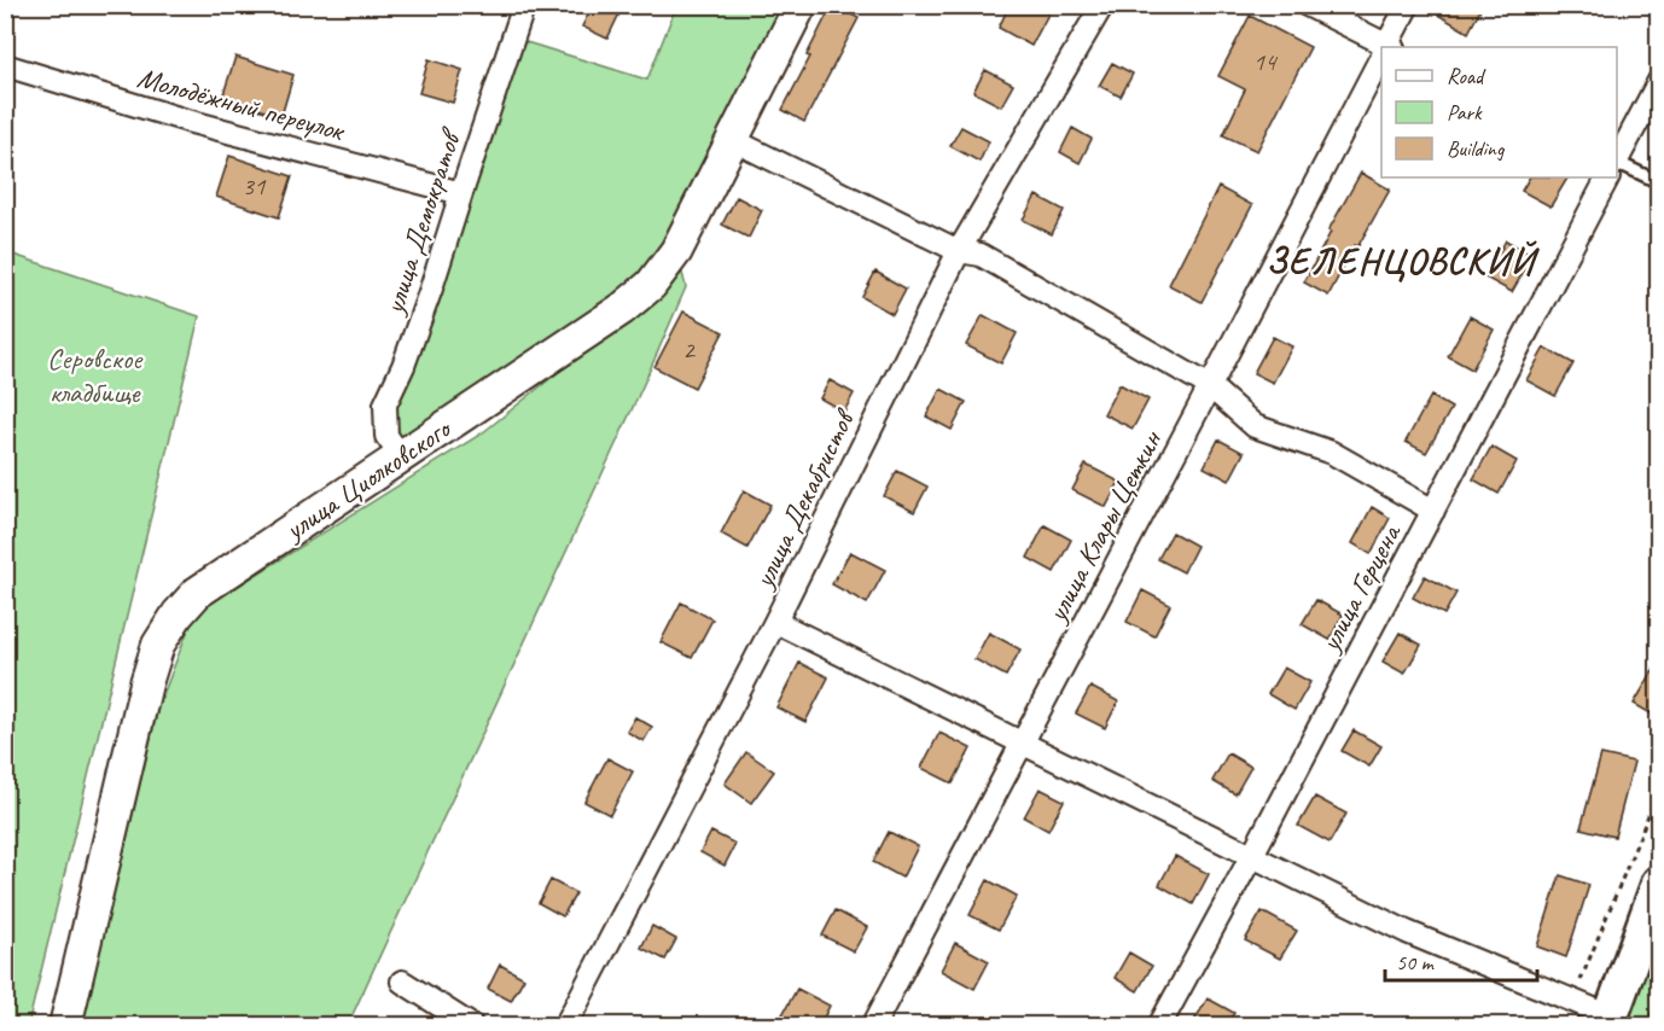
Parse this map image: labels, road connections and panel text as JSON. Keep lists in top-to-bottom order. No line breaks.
{"streets":{"main road":["улица Циолковского"],"street":["Молодёжный переулок","улица Демократов","улица Декабристов","улица Клары Цеткин","улица Герцена"]},"crossings":[["Молодёжный переулок","улица Демократов"],["улица Демократов","улица Циолковского"]],"districts":["ЗЕЛЕНЦОВСКИЙ"],"parks":["Серовское кладбище"],"house_numbers":["14","31","2"],"legend":["Road","Park","Building"],"scale_bar":"50 m"}
